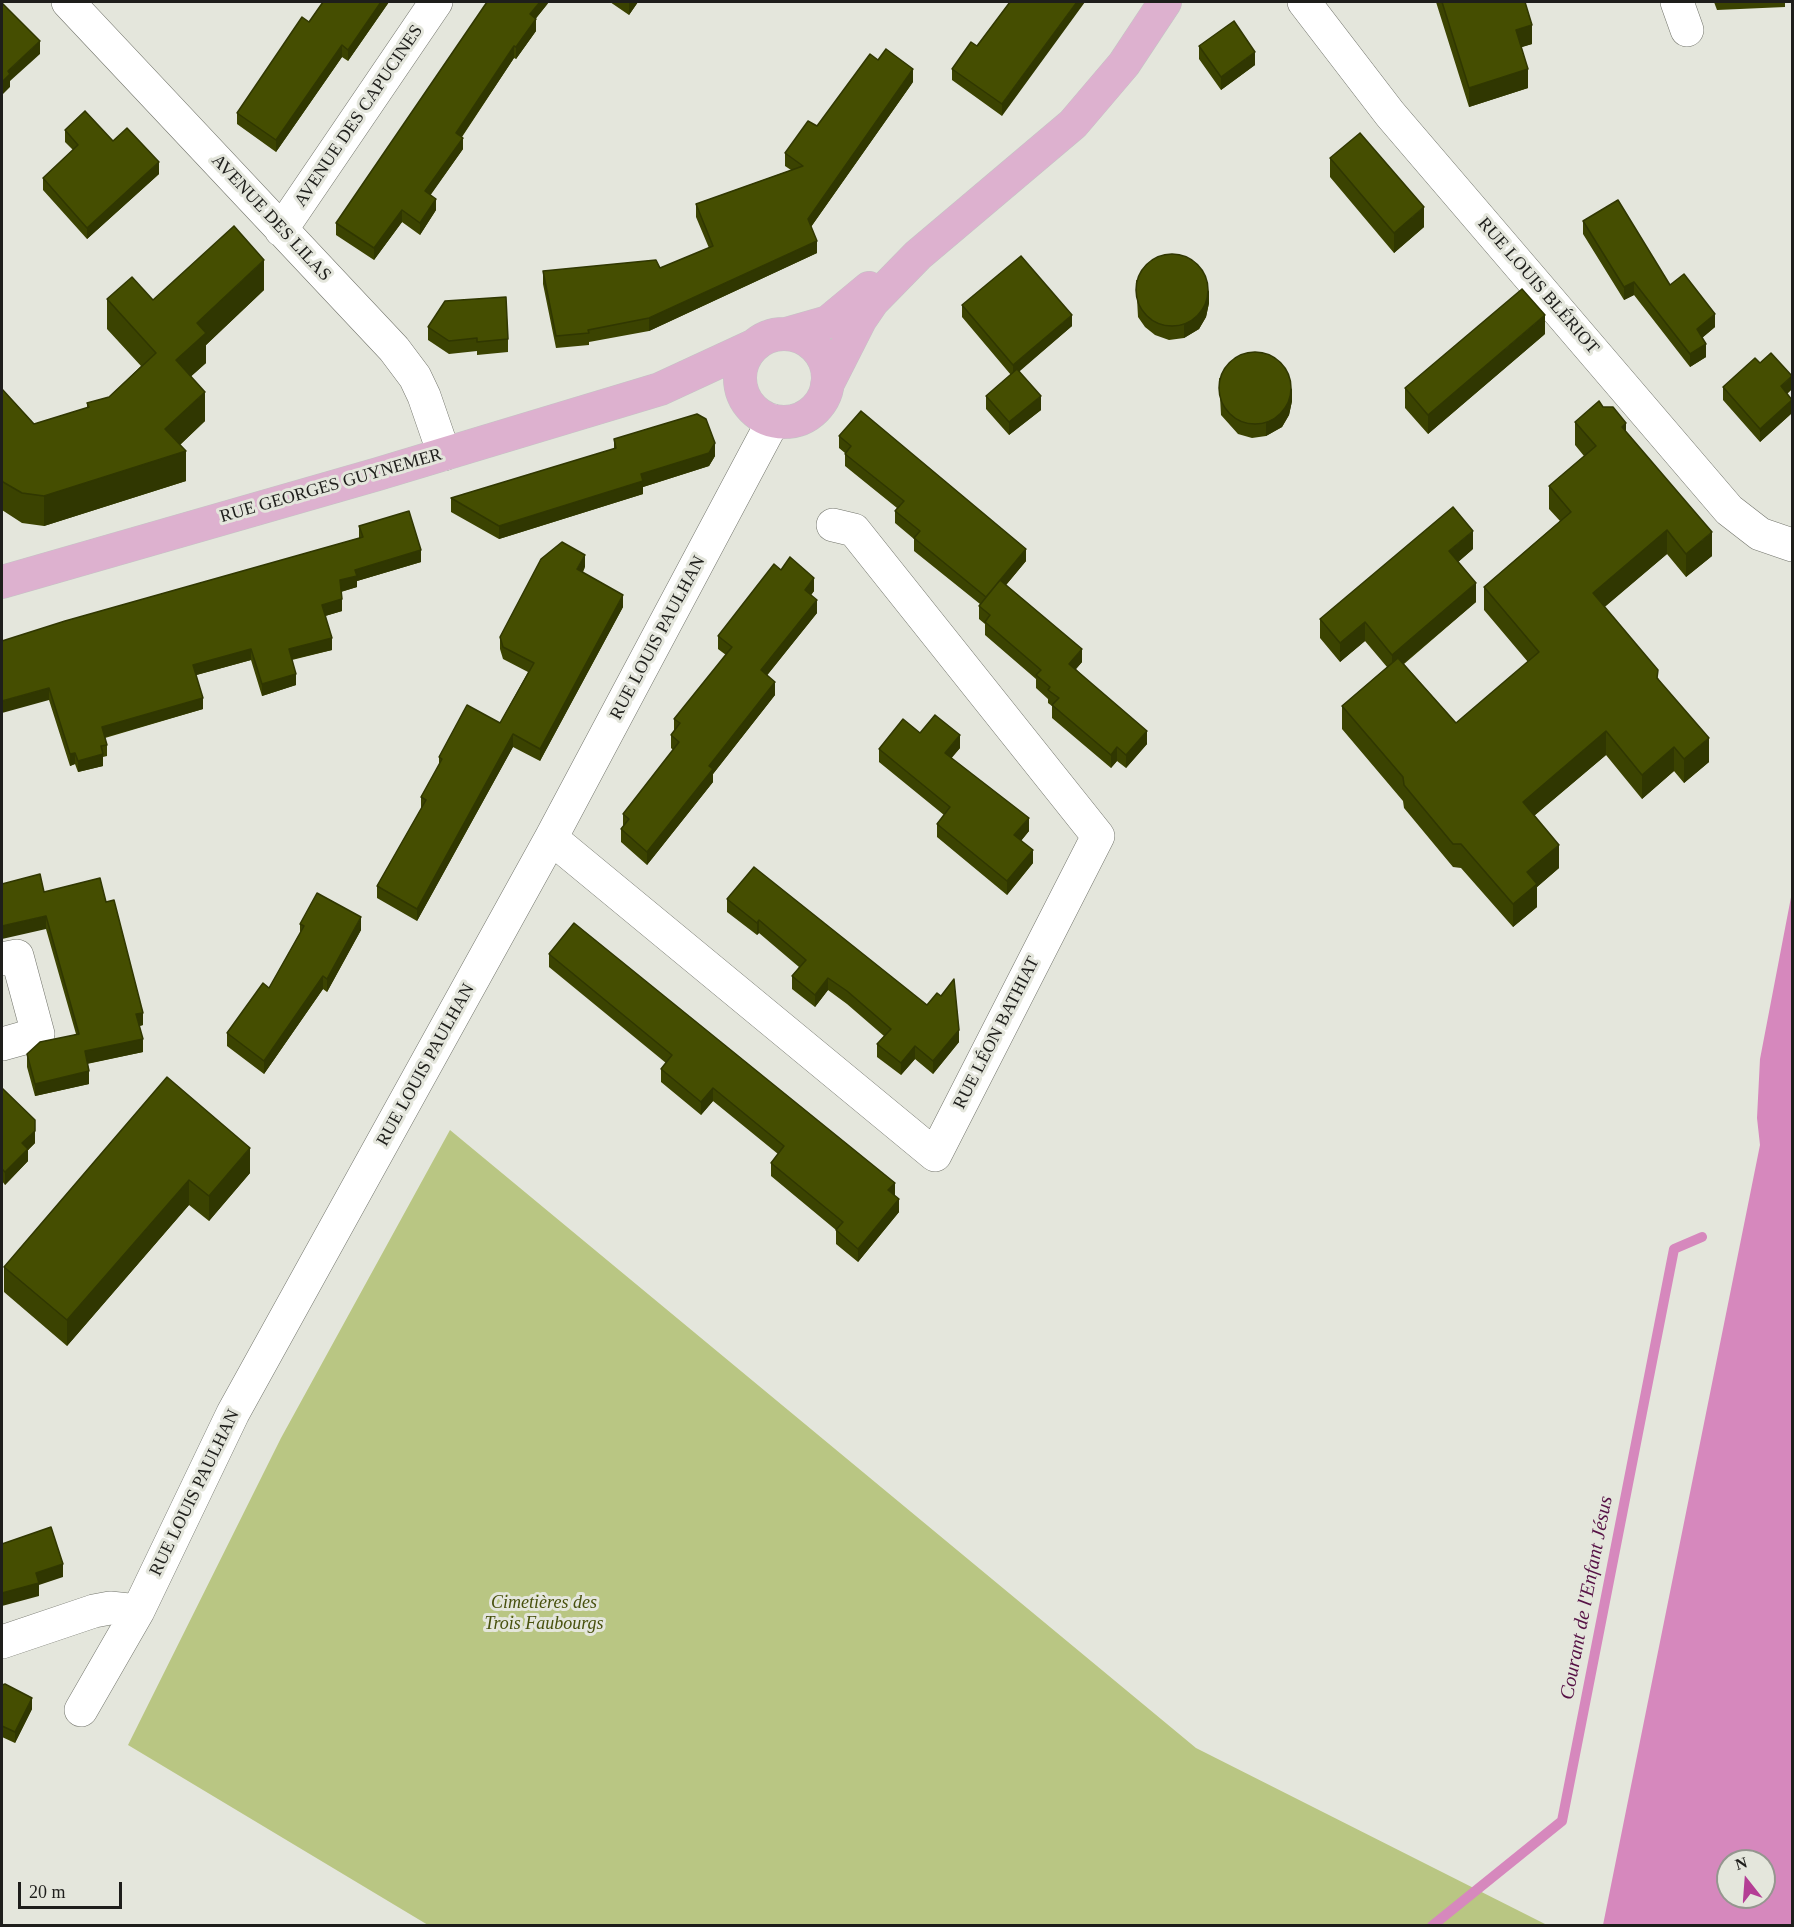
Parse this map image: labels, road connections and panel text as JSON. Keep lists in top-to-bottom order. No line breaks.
{"streets":{"main road":["RUE GEORGES GUYNEMER"],"street":["AVENUE DES CAPUCINES","AVENUE DES LILAS","RUE LOUIS BLÉRIOT","RUE LOUIS PAULHAN","RUE LÉON BATHIAT"]},"crossings":[["AVENUE DES CAPUCINES","AVENUE DES LILAS"],["AVENUE DES LILAS","RUE GEORGES GUYNEMER"],["RUE GEORGES GUYNEMER","RUE LOUIS PAULHAN"],["RUE LOUIS PAULHAN","RUE LÉON BATHIAT"]],"water":["Courant de l'Enfant Jésus"],"parks":["Cimetières des Trois Faubourgs"],"scale_bar":"20 m","north":"top"}
